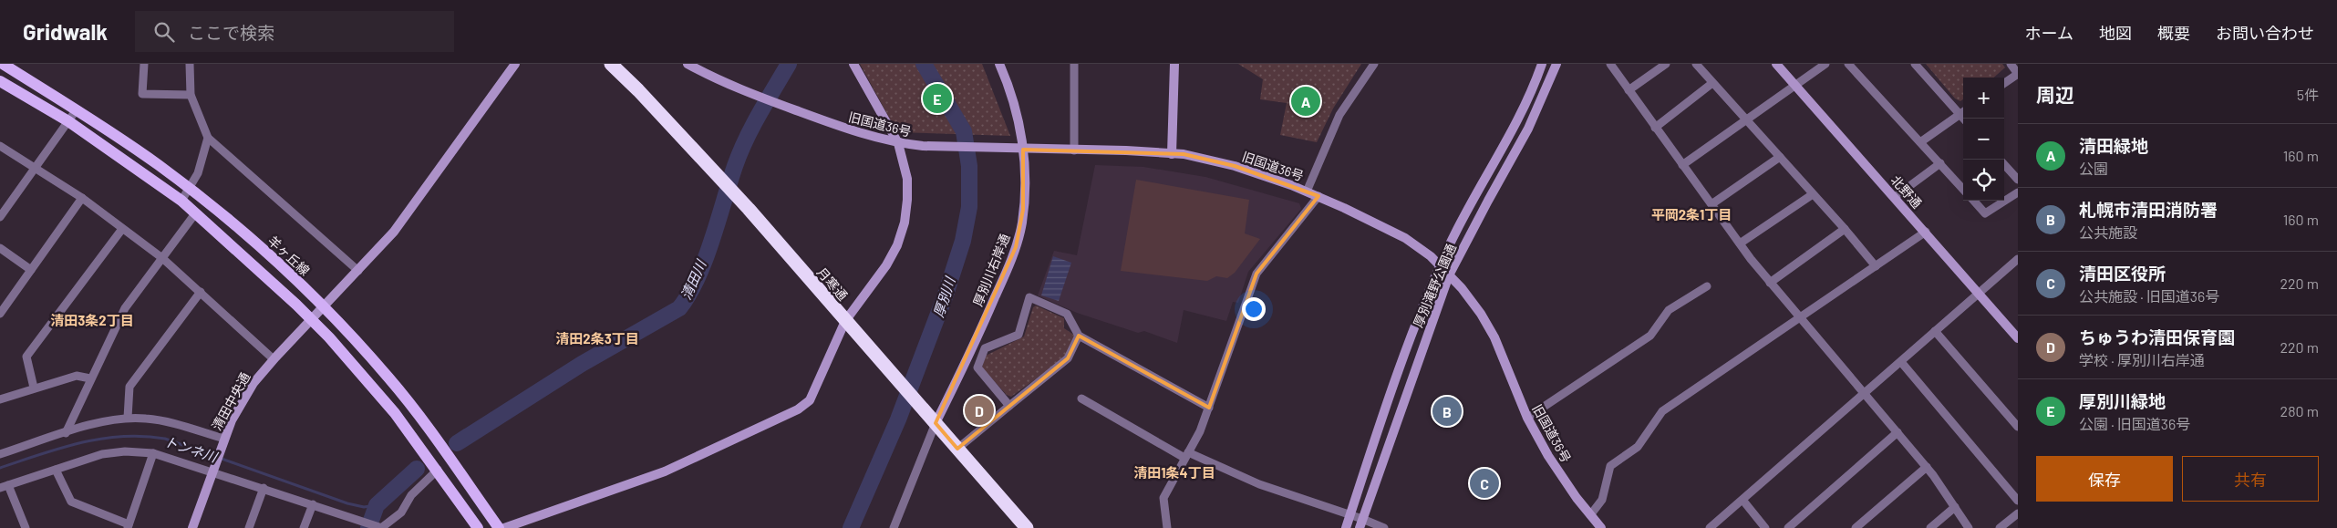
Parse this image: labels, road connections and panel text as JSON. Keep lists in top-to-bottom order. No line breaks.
{"streets":{"highway":["月寒通"],"main road":["羊ヶ丘線"],"street":["旧国道36号","北野通","厚別川右岸通","厚別滝野公園通","清田中央通"]},"crossings":[["旧国道36号","厚別川右岸通"],["旧国道36号","厚別滝野公園通"],["羊ヶ丘線","清田中央通"],["厚別川右岸通","月寒通"]],"districts":["平岡2条1丁目","清田3条2丁目","清田2条3丁目","清田1条4丁目"],"water":["清田川","厚別川","トンネ川"],"page":{"header":"Gridwalk","search":"ここで検索","nav":["ホーム","地図","概要","お問い合わせ"],"heading":["周辺","5件"],"map_buttons":["+","−"],"pins":["E","A","D","B","C"],"list":[{"mark":"A","name":"清田緑地","note":"公園","value":"160 m"},{"mark":"B","name":"札幌市清田消防署","note":"公共施設","value":"160 m"},{"mark":"C","name":"清田区役所","note":"公共施設 · 旧国道36号","value":"220 m"},{"mark":"D","name":"ちゅうわ清田保育園","note":"学校 · 厚別川右岸通","value":"220 m"},{"mark":"E","name":"厚別川緑地","note":"公園 · 旧国道36号","value":"280 m"}],"buttons":["保存","共有"]}}
